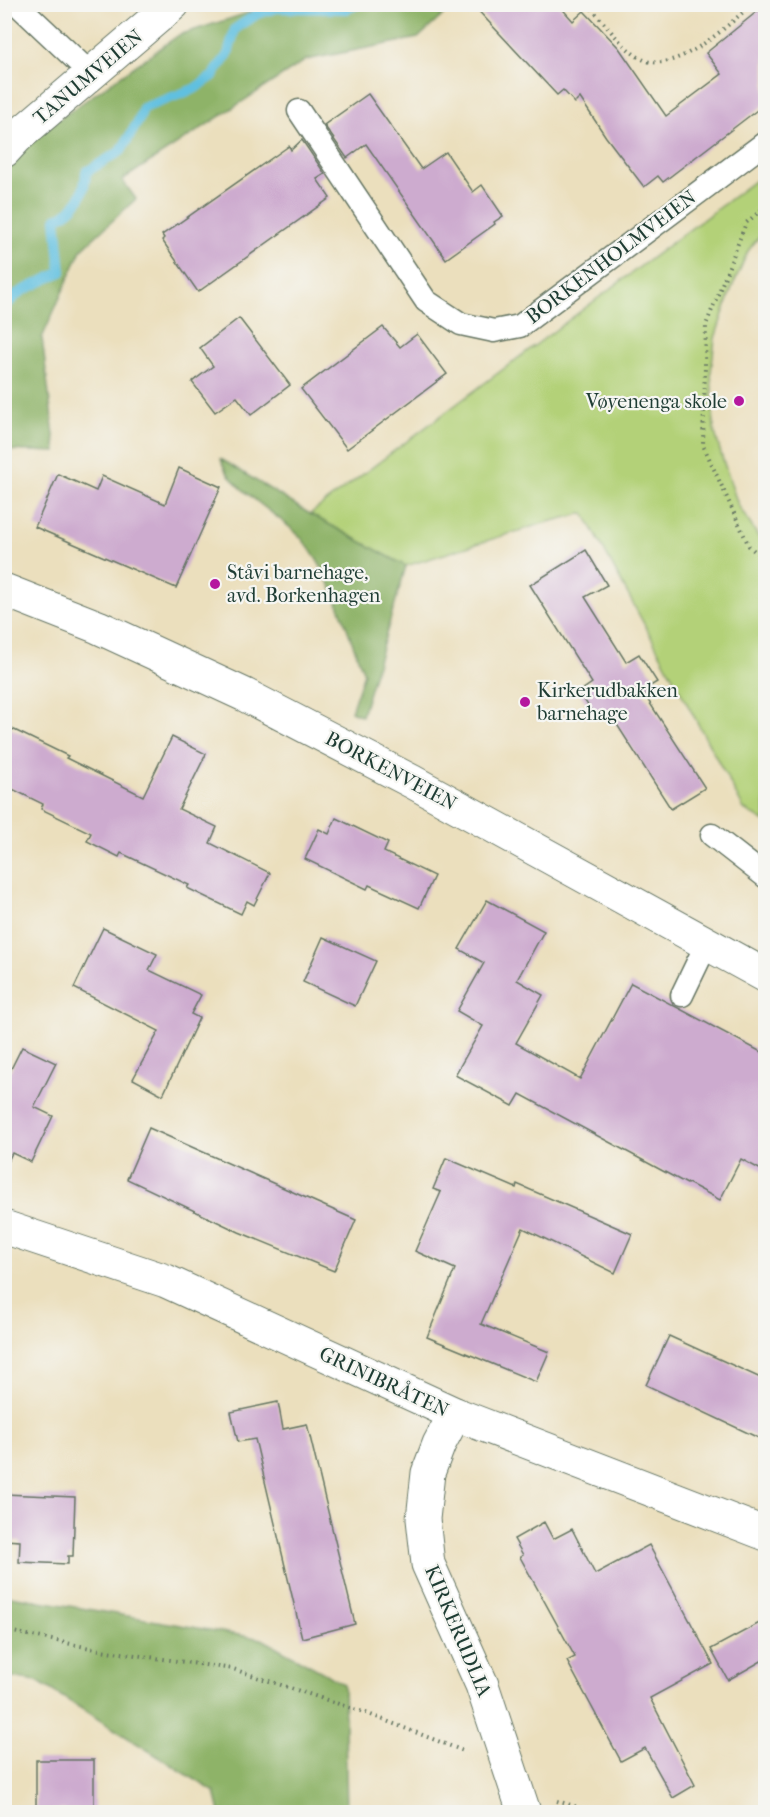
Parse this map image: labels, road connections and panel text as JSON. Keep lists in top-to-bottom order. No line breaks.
{"streets":{"street":["TANUMVEIEN","BORKENVEIEN","GRINIBRÅTEN","KIRKERUDLIA"],"lane":["BORKENHOLMVEIEN"]},"crossings":[["GRINIBRÅTEN","KIRKERUDLIA"]],"places":["Vøyenenga skole","Ståvi barnehage, avd. Borkenhagen","Kirkerudbakken barnehage"]}
